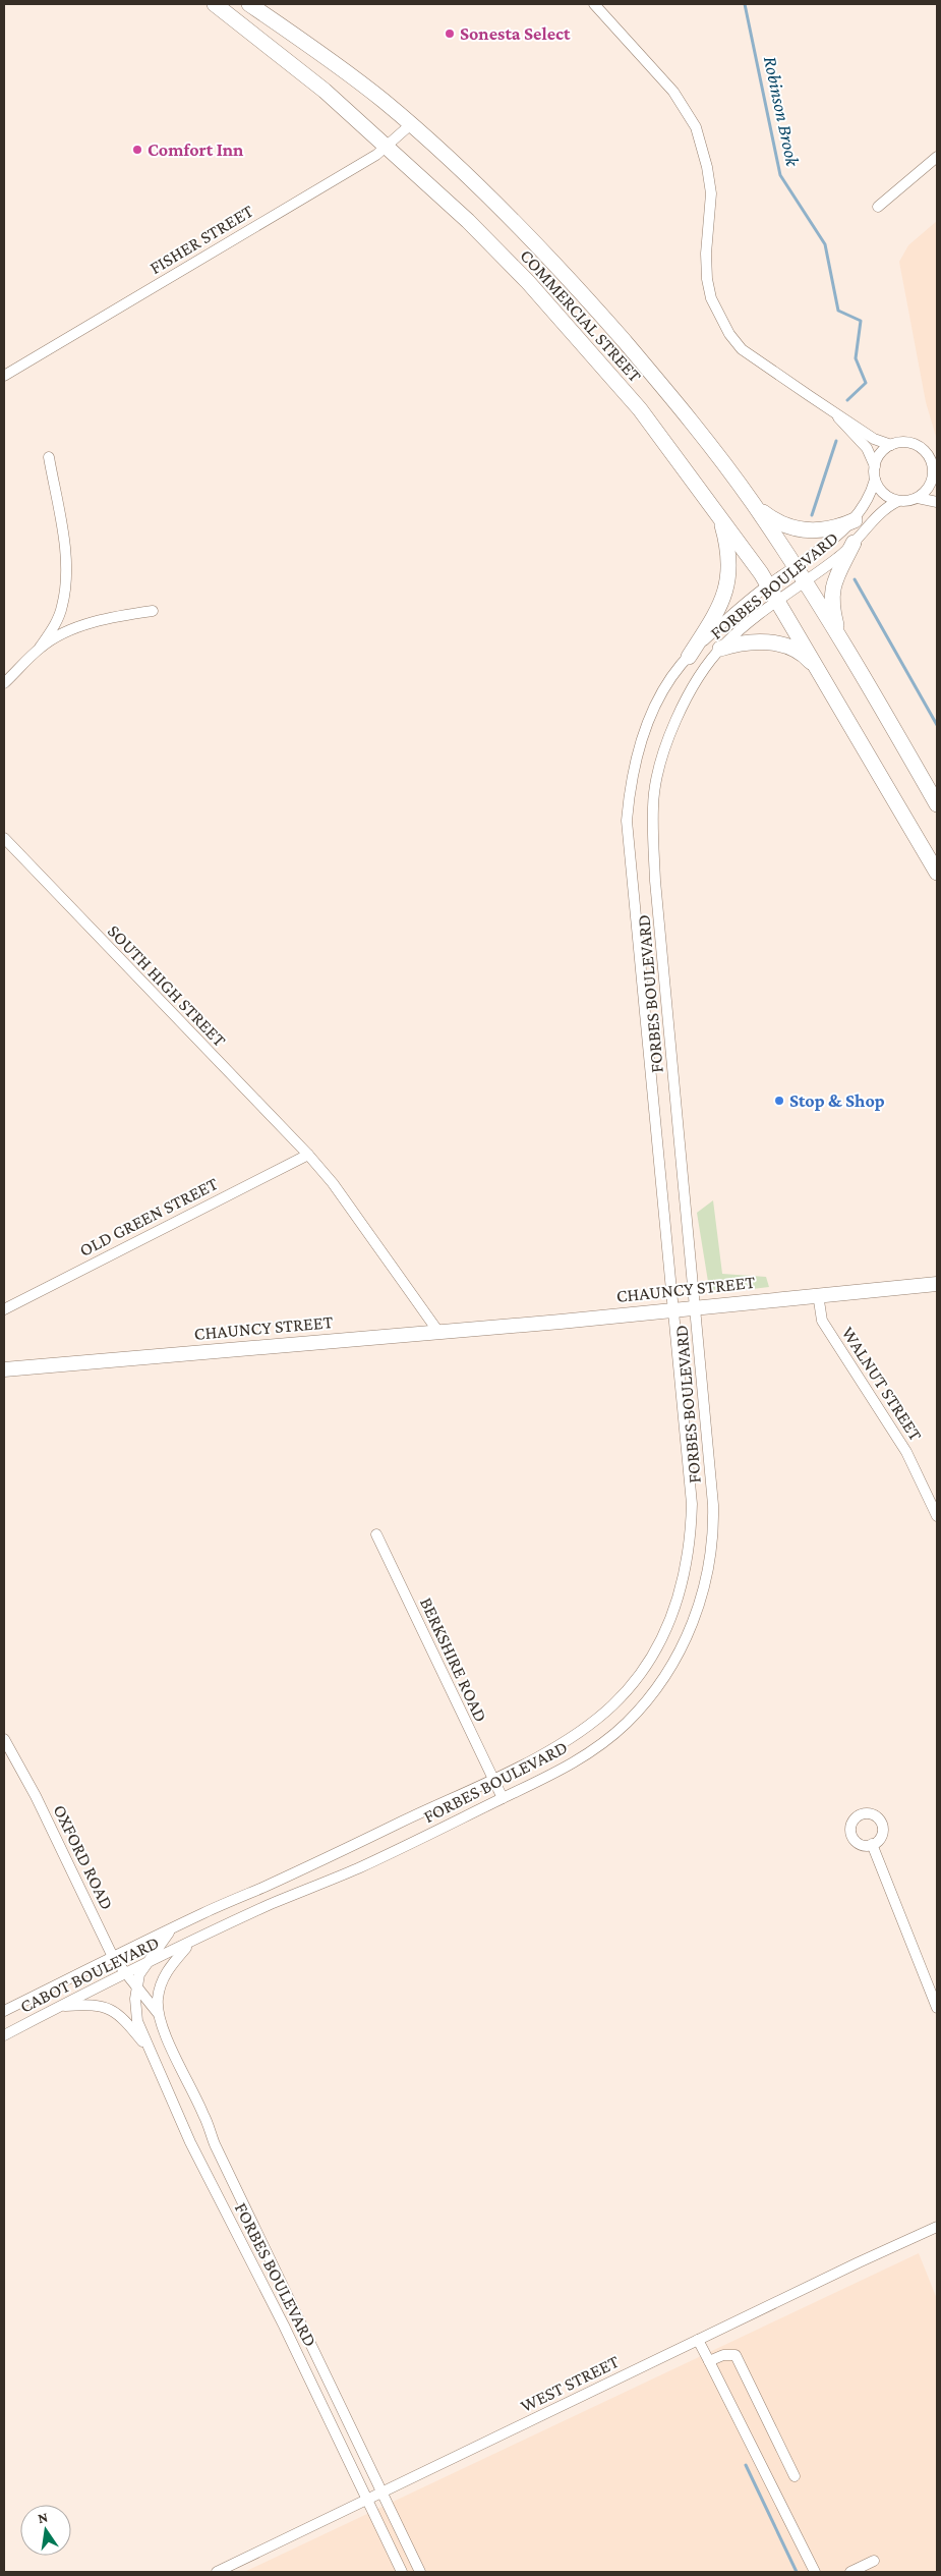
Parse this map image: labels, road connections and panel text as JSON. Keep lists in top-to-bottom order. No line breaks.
{"streets":{"highway":["COMMERCIAL STREET"],"main road":["CHAUNCY STREET"],"street":["FISHER STREET","FORBES BOULEVARD","SOUTH HIGH STREET","OLD GREEN STREET","WALNUT STREET","BERKSHIRE ROAD","OXFORD ROAD","CABOT BOULEVARD","WEST STREET"]},"crossings":[["FISHER STREET","COMMERCIAL STREET"],["COMMERCIAL STREET","FORBES BOULEVARD"],["FORBES BOULEVARD","CHAUNCY STREET"],["FORBES BOULEVARD","BERKSHIRE ROAD"],["FORBES BOULEVARD","OXFORD ROAD"],["FORBES BOULEVARD","CABOT BOULEVARD"],["FORBES BOULEVARD","WEST STREET"],["SOUTH HIGH STREET","OLD GREEN STREET"],["CHAUNCY STREET","WALNUT STREET"],["OXFORD ROAD","CABOT BOULEVARD"]],"water":["Robinson Brook"],"places":["Sonesta Select","Comfort Inn","Stop & Shop"],"north":"top"}
